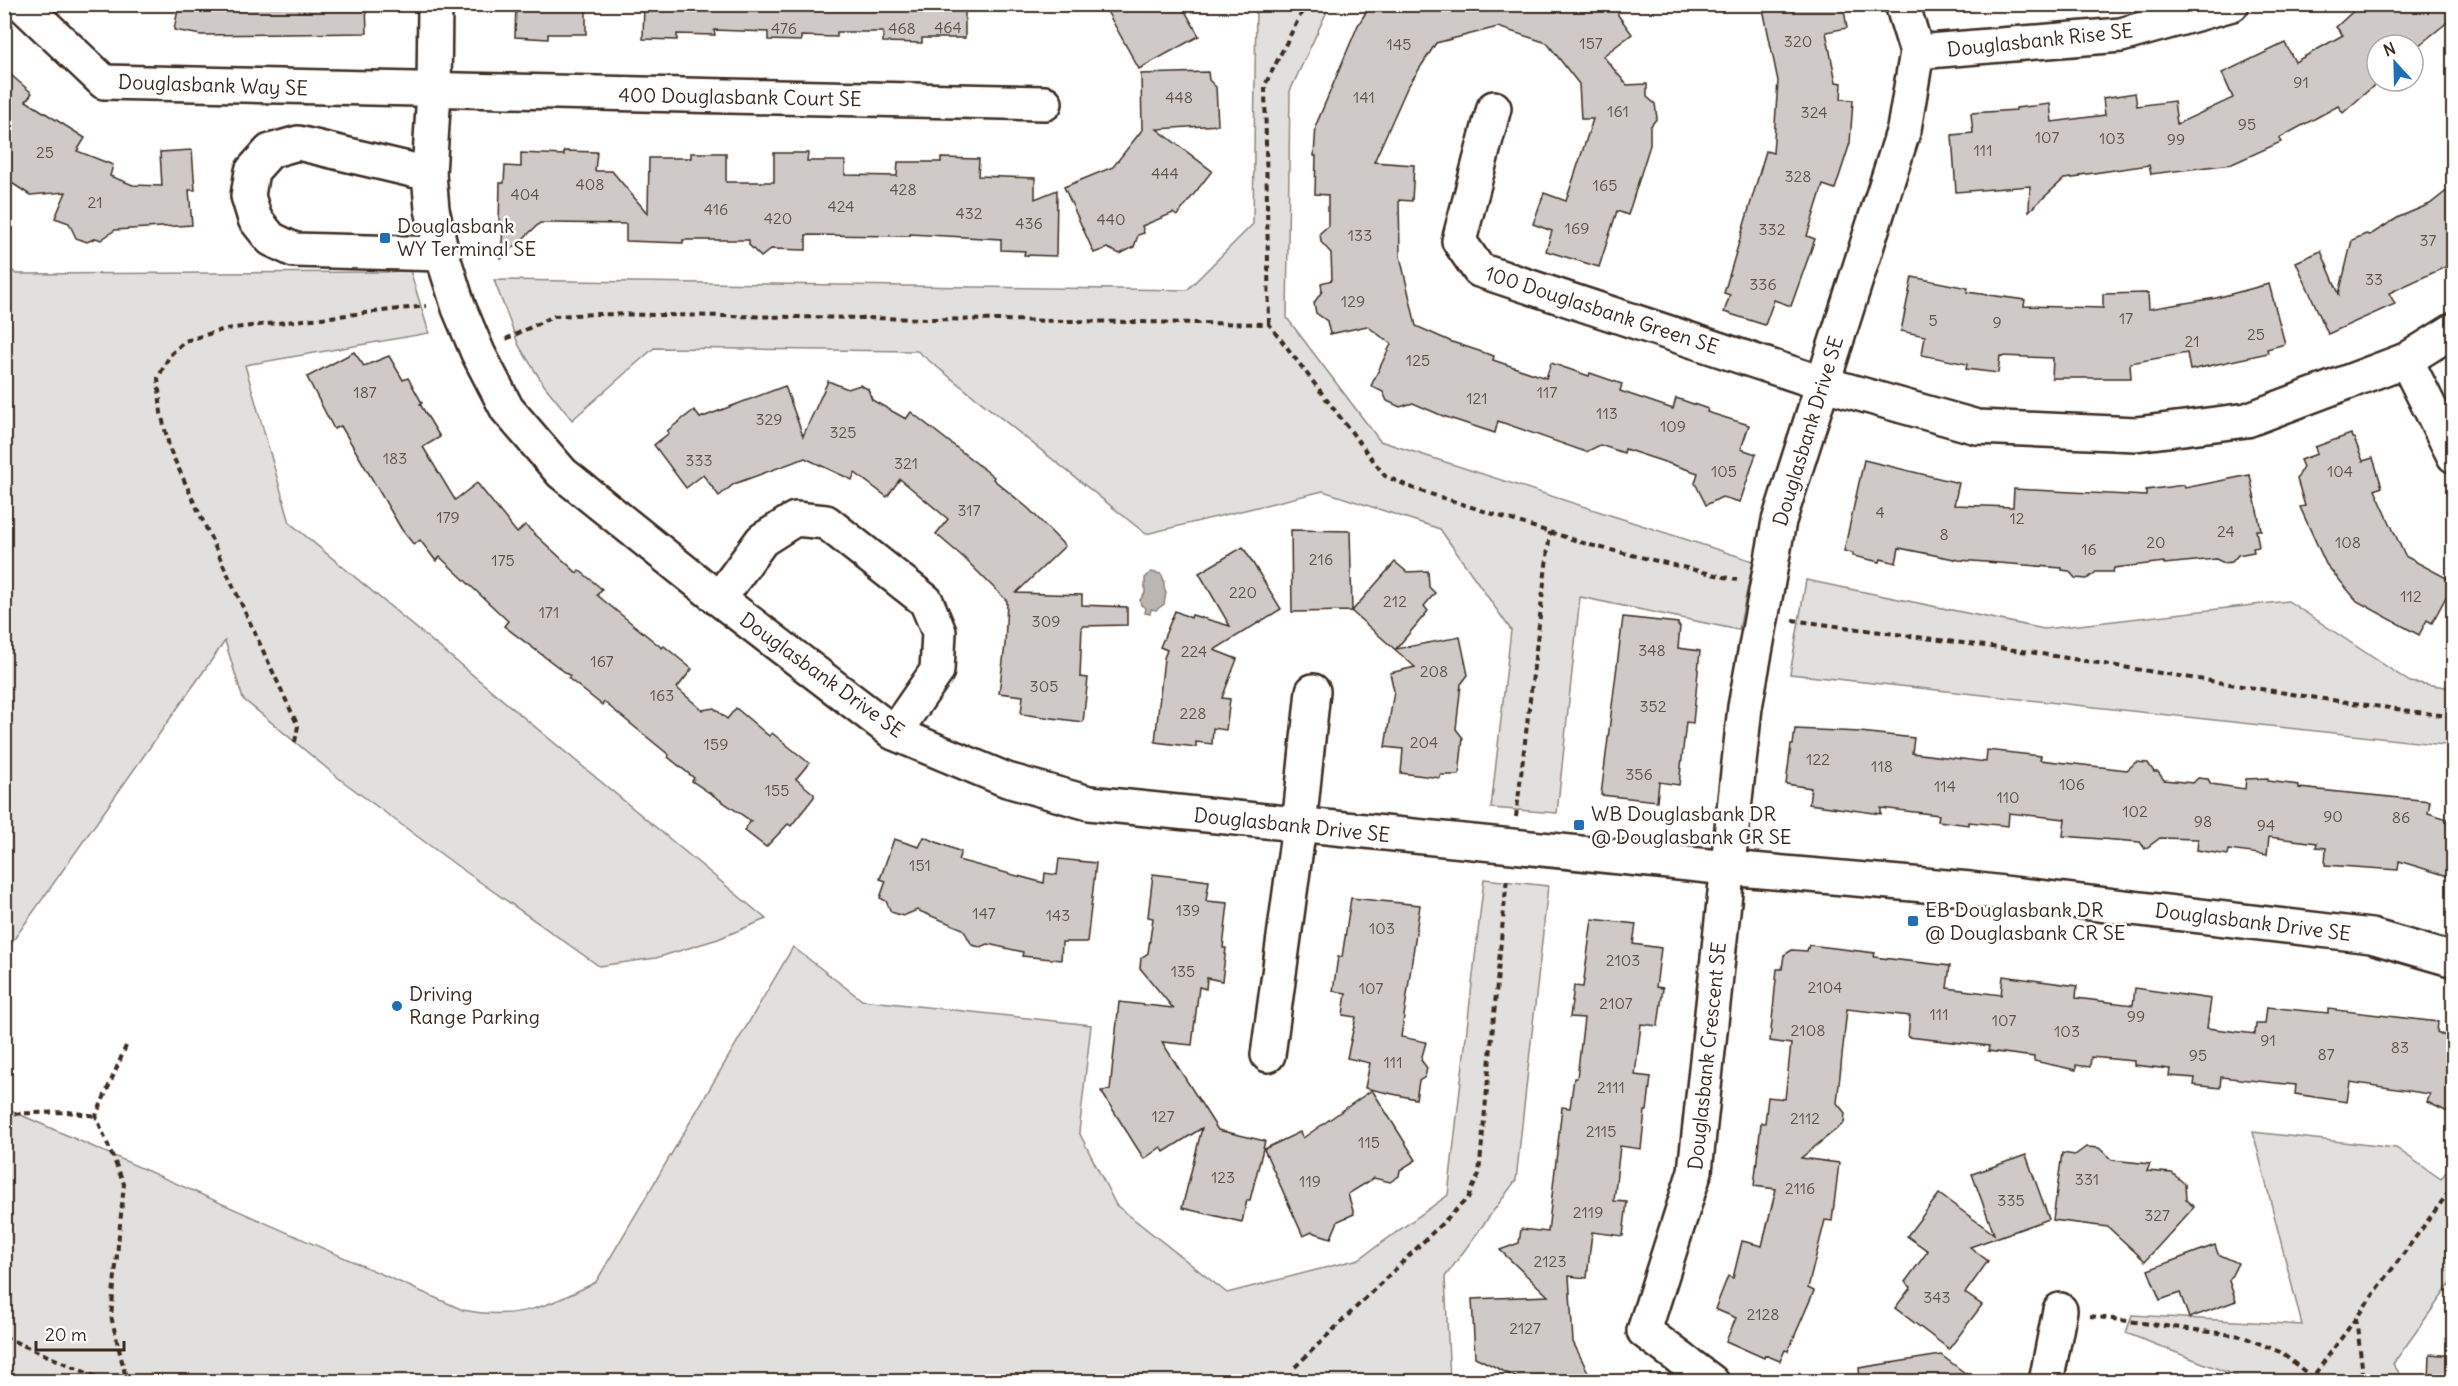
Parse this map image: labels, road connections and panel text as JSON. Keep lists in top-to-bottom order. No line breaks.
{"streets":{"street":["Douglasbank Rise SE","Douglasbank Way SE","400 Douglasbank Court SE","100 Douglasbank Green SE","Douglasbank Drive SE","Douglasbank Crescent SE"]},"crossings":[["Douglasbank Rise SE","Douglasbank Drive SE"],["Douglasbank Way SE","400 Douglasbank Court SE"],["Douglasbank Way SE","Douglasbank Drive SE"],["400 Douglasbank Court SE","Douglasbank Drive SE"],["100 Douglasbank Green SE","Douglasbank Drive SE"],["Douglasbank Drive SE","Douglasbank Crescent SE"]],"places":{"transit":["Douglasbank WY Terminal SE","WB Douglasbank DR @ Douglasbank CR SE","EB Douglasbank DR @ Douglasbank CR SE"],"other":["Driving Range Parking"]},"house_numbers":["464","476","468","320","157","145","91","448","141","161","324","95","107","103","99","111","25","444","328","408","165","428","404","21","424","416","432","420","440","436","169","332","133","37","33","336","129","17","5","9","25","21","125","187","117","121","113","329","109","325","183","333","321","105","104","317","4","179","12","24","8","20","108","16","216","175","220","112","212","171","309","348","224","167","208","305","163","352","228","204","159","122","118","356","106","114","155","110","102","90","86","98","94","151","139","147","143","103","2103","135","2104","107","2107","111","99","107","2108","103","91","83","87","95","111","2111","127","2112","2115","115","123","331","119","2116","335","2119","327","2123","343","2128","2127"],"scale_bar":"20 m","north":"top"}
